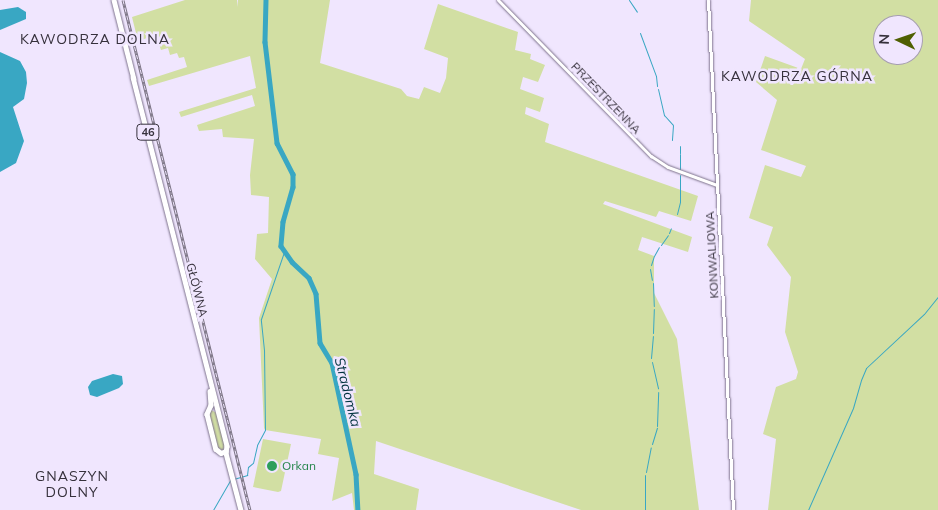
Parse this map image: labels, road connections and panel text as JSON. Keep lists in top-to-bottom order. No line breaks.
{"streets":{"main road":["46","GŁÓWNA"],"street":["PRZESTRZENNA","KONWALIOWA"]},"crossings":[["PRZESTRZENNA","KONWALIOWA"],["46","GŁÓWNA"]],"districts":["KAWODRZA DOLNA","KAWODRZA GÓRNA","GNASZYN DOLNY"],"water":["Stradomka"],"places":["Orkan"],"north":"left"}
